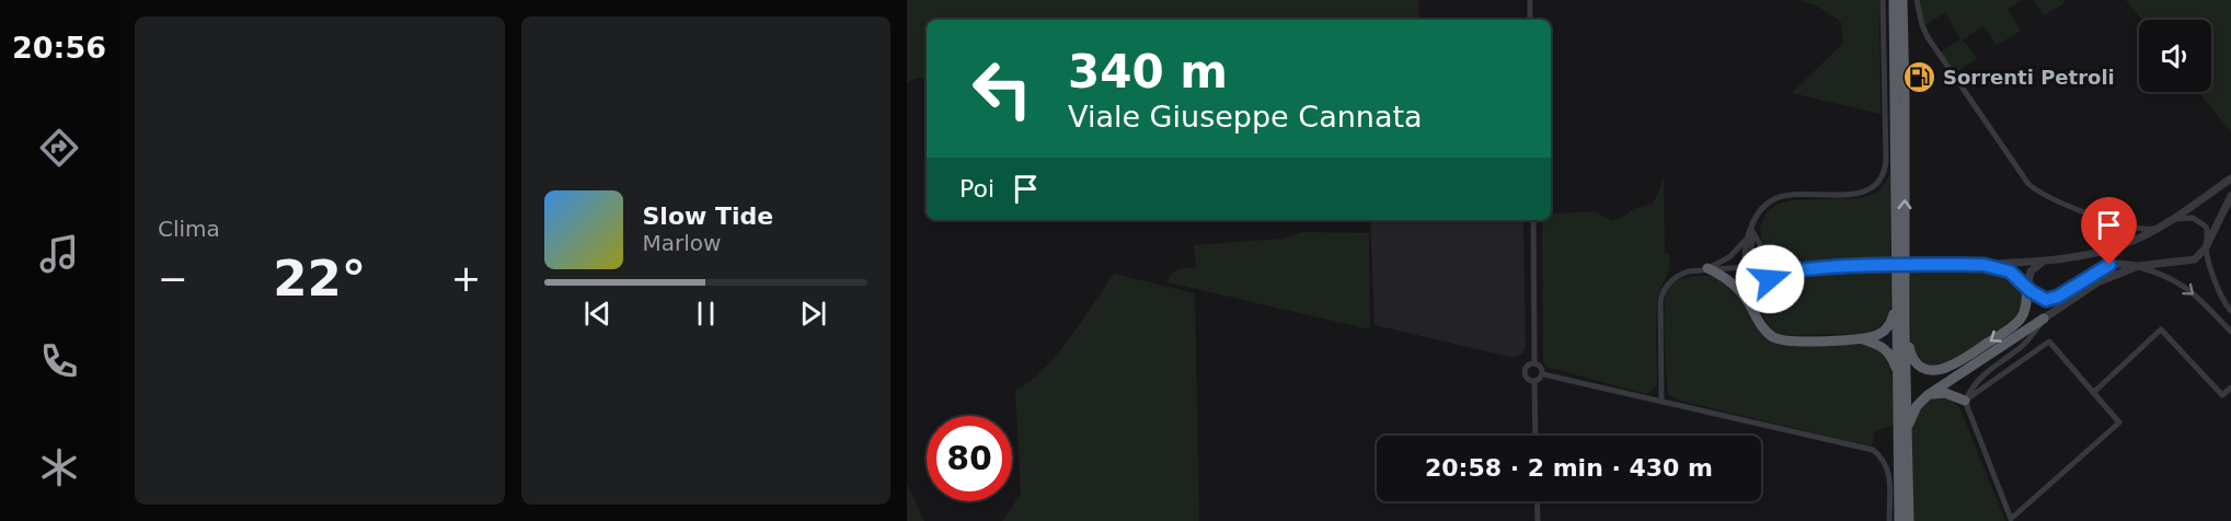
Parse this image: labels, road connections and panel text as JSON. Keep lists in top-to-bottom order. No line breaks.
{"places":{"fuel station":["Sorrenti Petroli"]},"page":{"tabs":"20:56","tile":"Clima","turn":["340 m","Viale Giuseppe Cannata"],"then":"Poi","song":["Slow Tide","Marlow"],"heat":["−","22°","+"],"limit":"80","trip":"20:58 · 2 min · 430 m"}}
